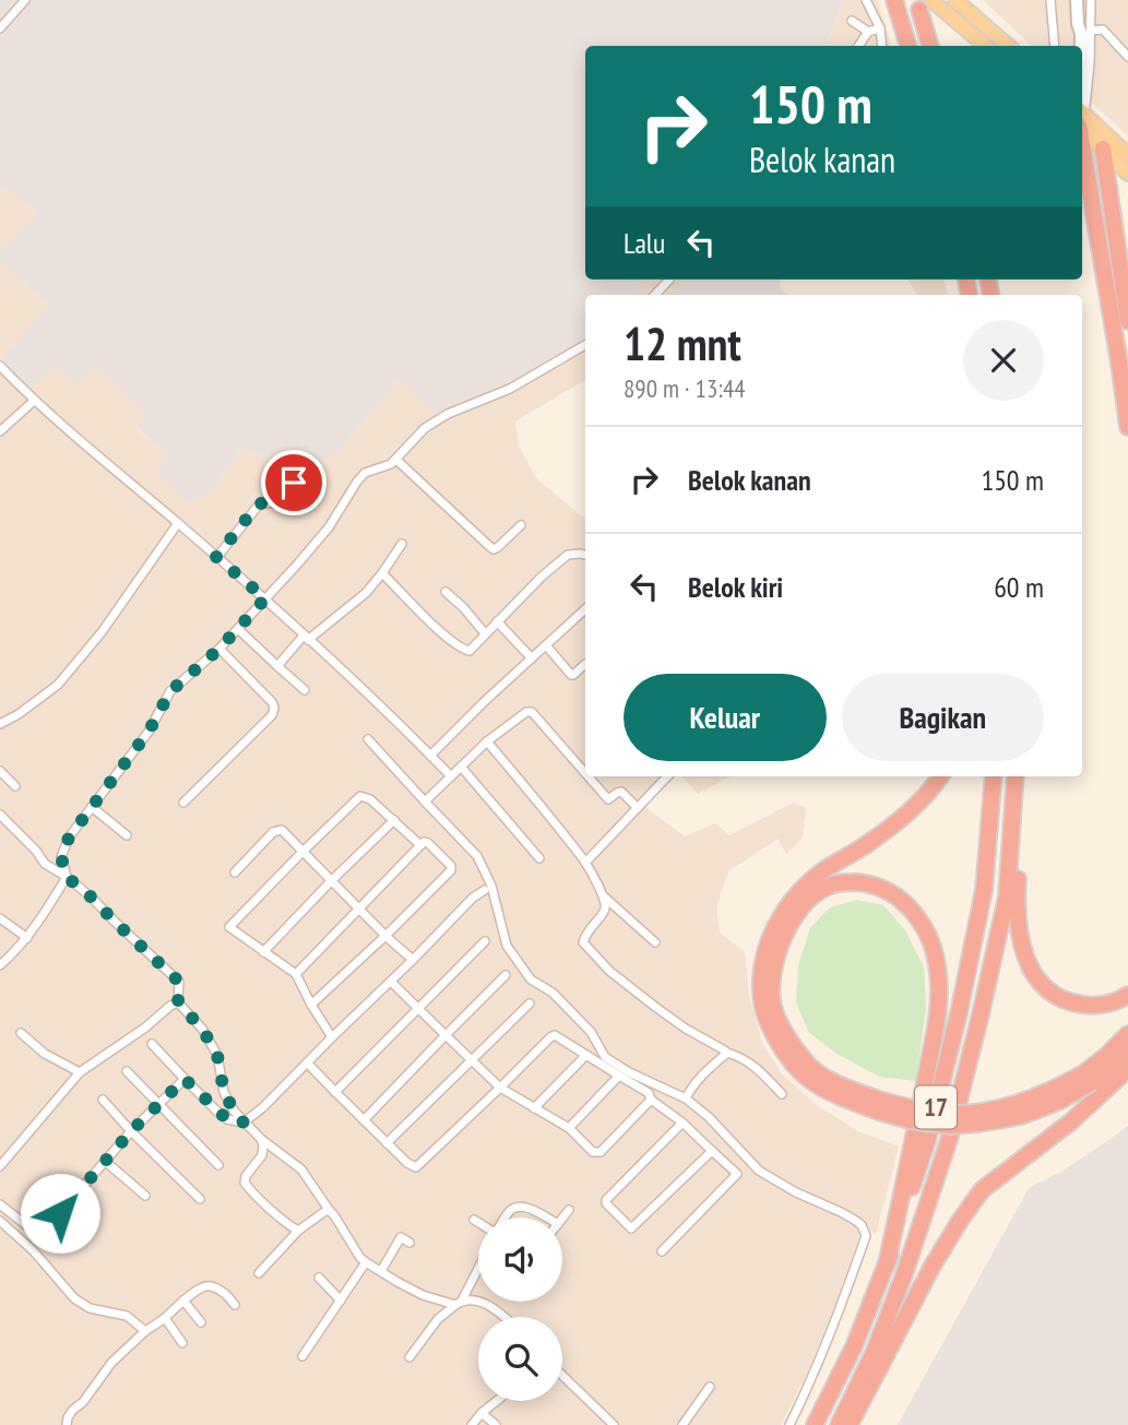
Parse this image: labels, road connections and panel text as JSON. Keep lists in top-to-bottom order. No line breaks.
{"streets":{"highway":["17"]},"page":{"turn":["150 m","Belok kanan"],"then":"Lalu","heading":["12 mnt","890 m · 13:44"],"list":[{"name":"Belok kanan","value":"150 m"},{"name":"Belok kiri","value":"60 m"}],"buttons":["Keluar","Bagikan"]}}
